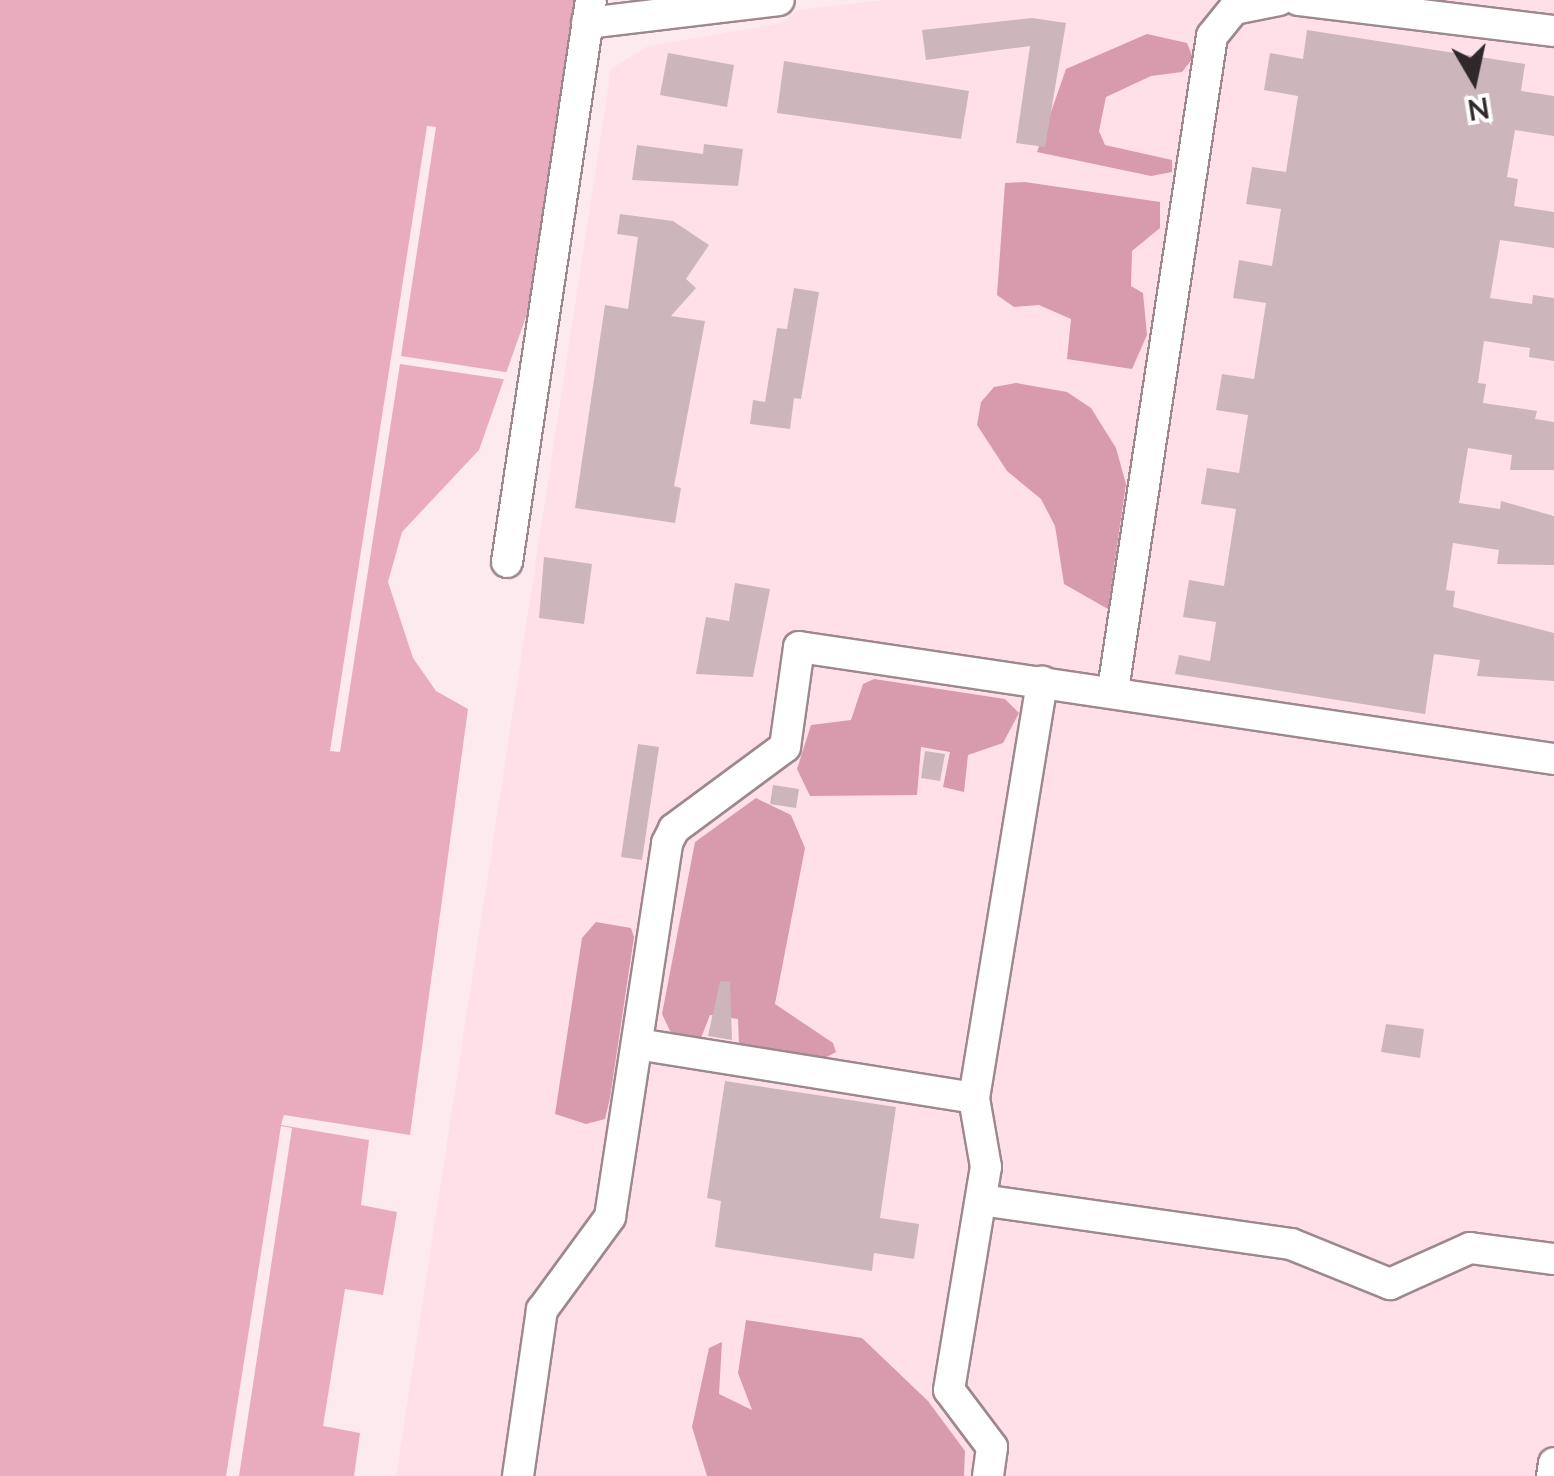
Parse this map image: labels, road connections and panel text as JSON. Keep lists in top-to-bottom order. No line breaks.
{"north":"bottom"}
